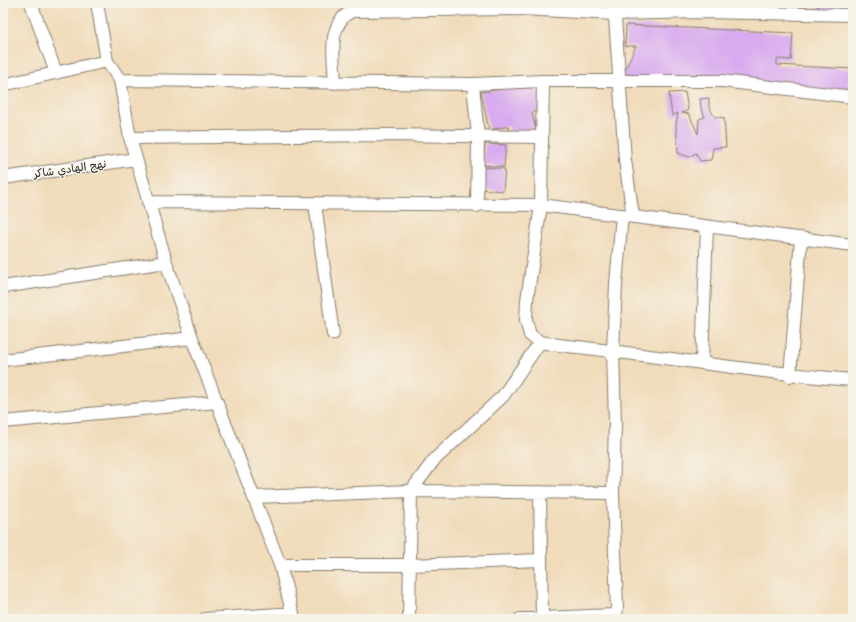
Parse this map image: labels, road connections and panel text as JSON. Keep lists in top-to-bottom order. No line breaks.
{"streets":{"street":["نهج الهادي شاكر"]}}
